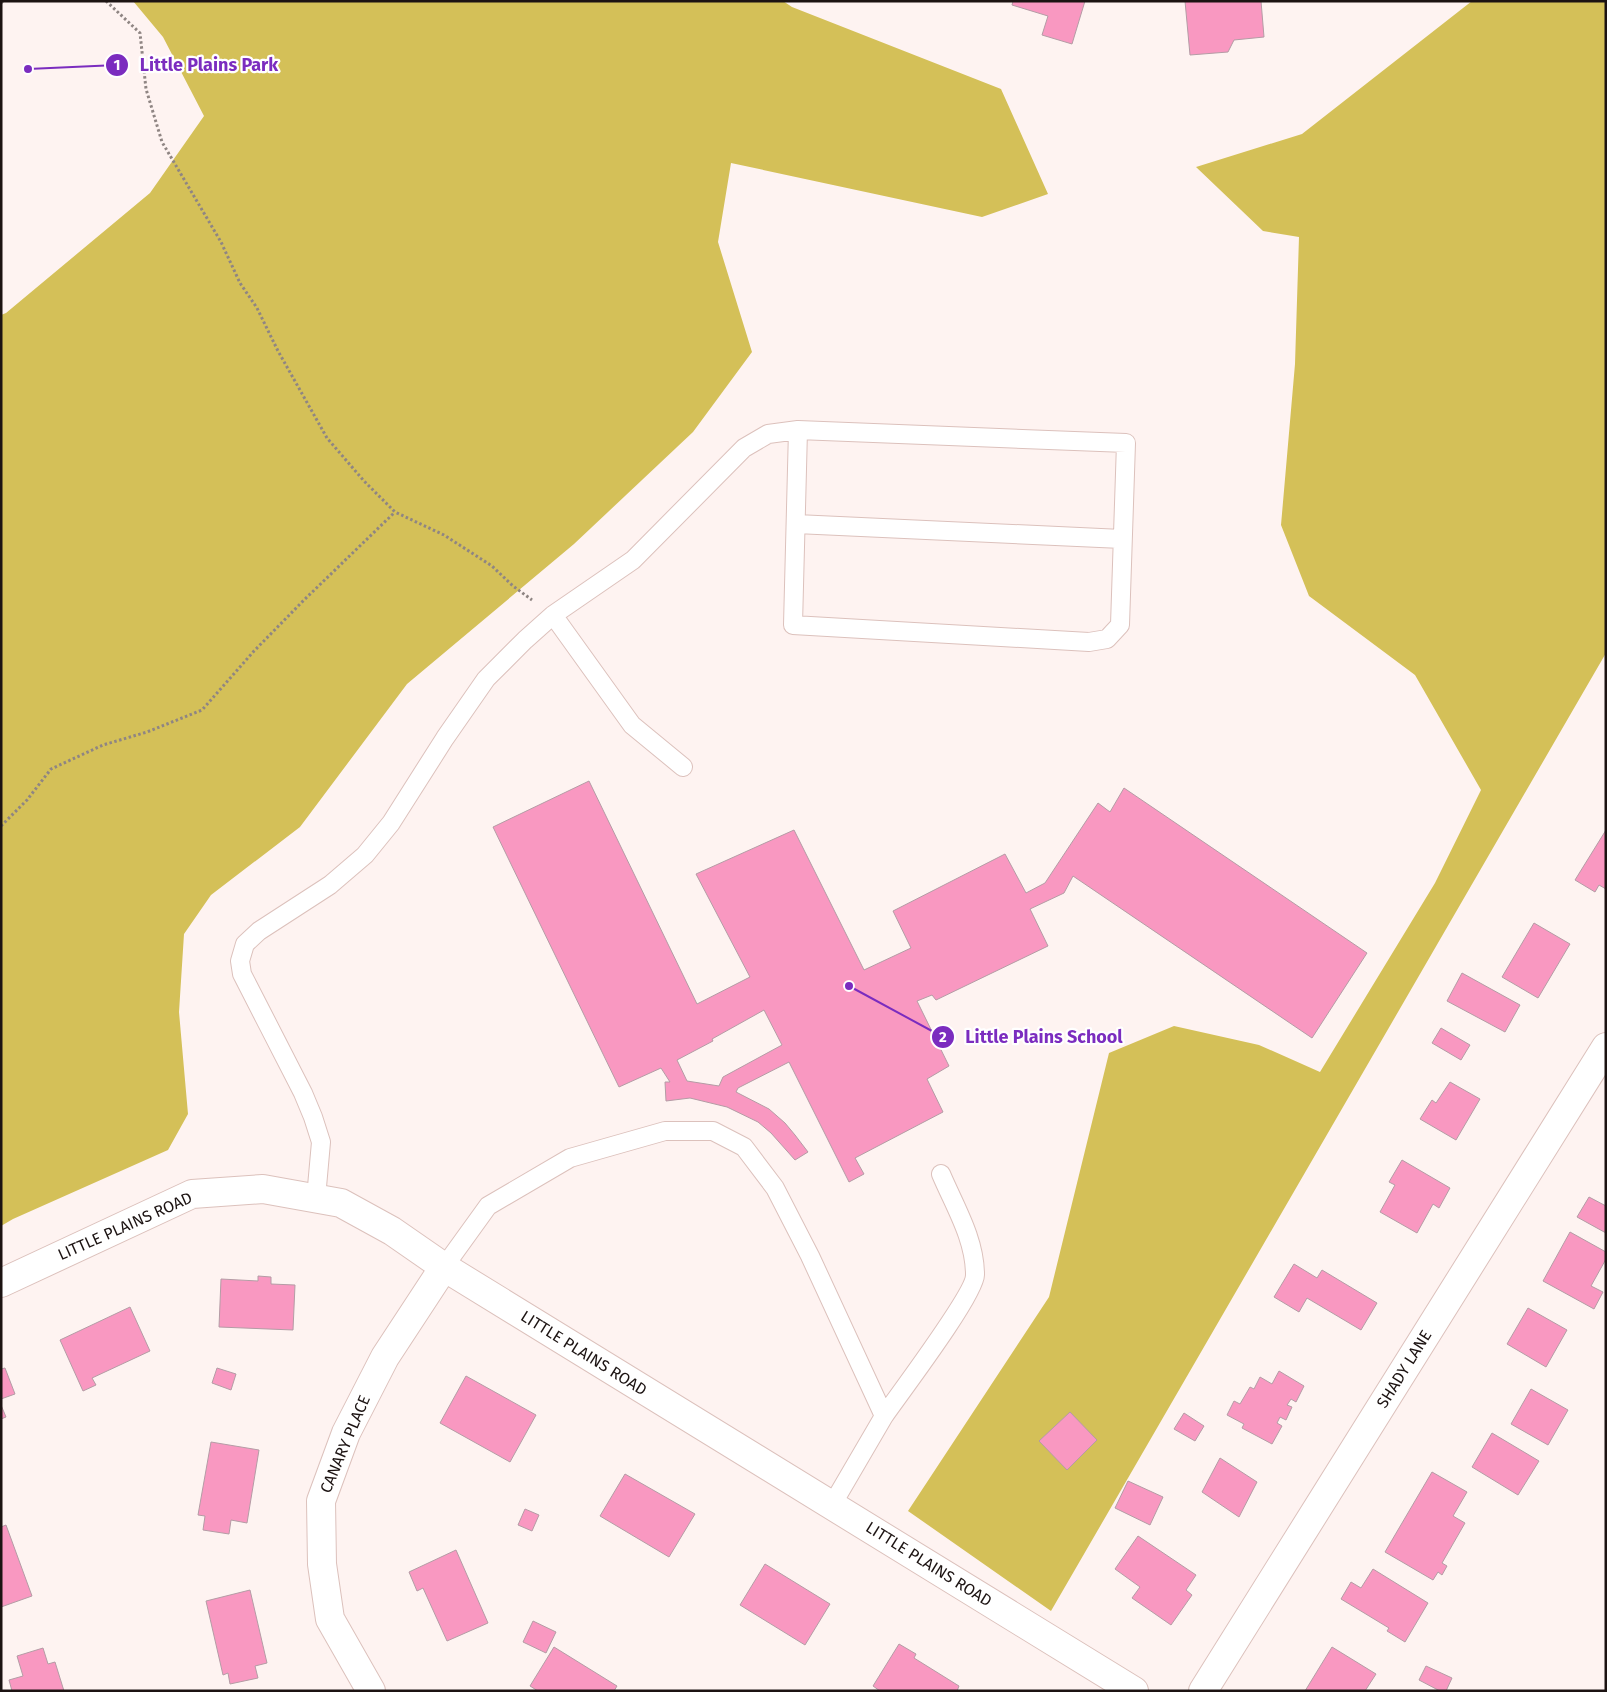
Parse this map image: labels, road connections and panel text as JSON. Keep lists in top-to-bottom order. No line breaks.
{"streets":{"street":["LITTLE PLAINS ROAD","SHADY LANE","CANARY PLACE"]},"crossings":[["LITTLE PLAINS ROAD","CANARY PLACE"]],"places":["Little Plains Park","Little Plains School"]}
